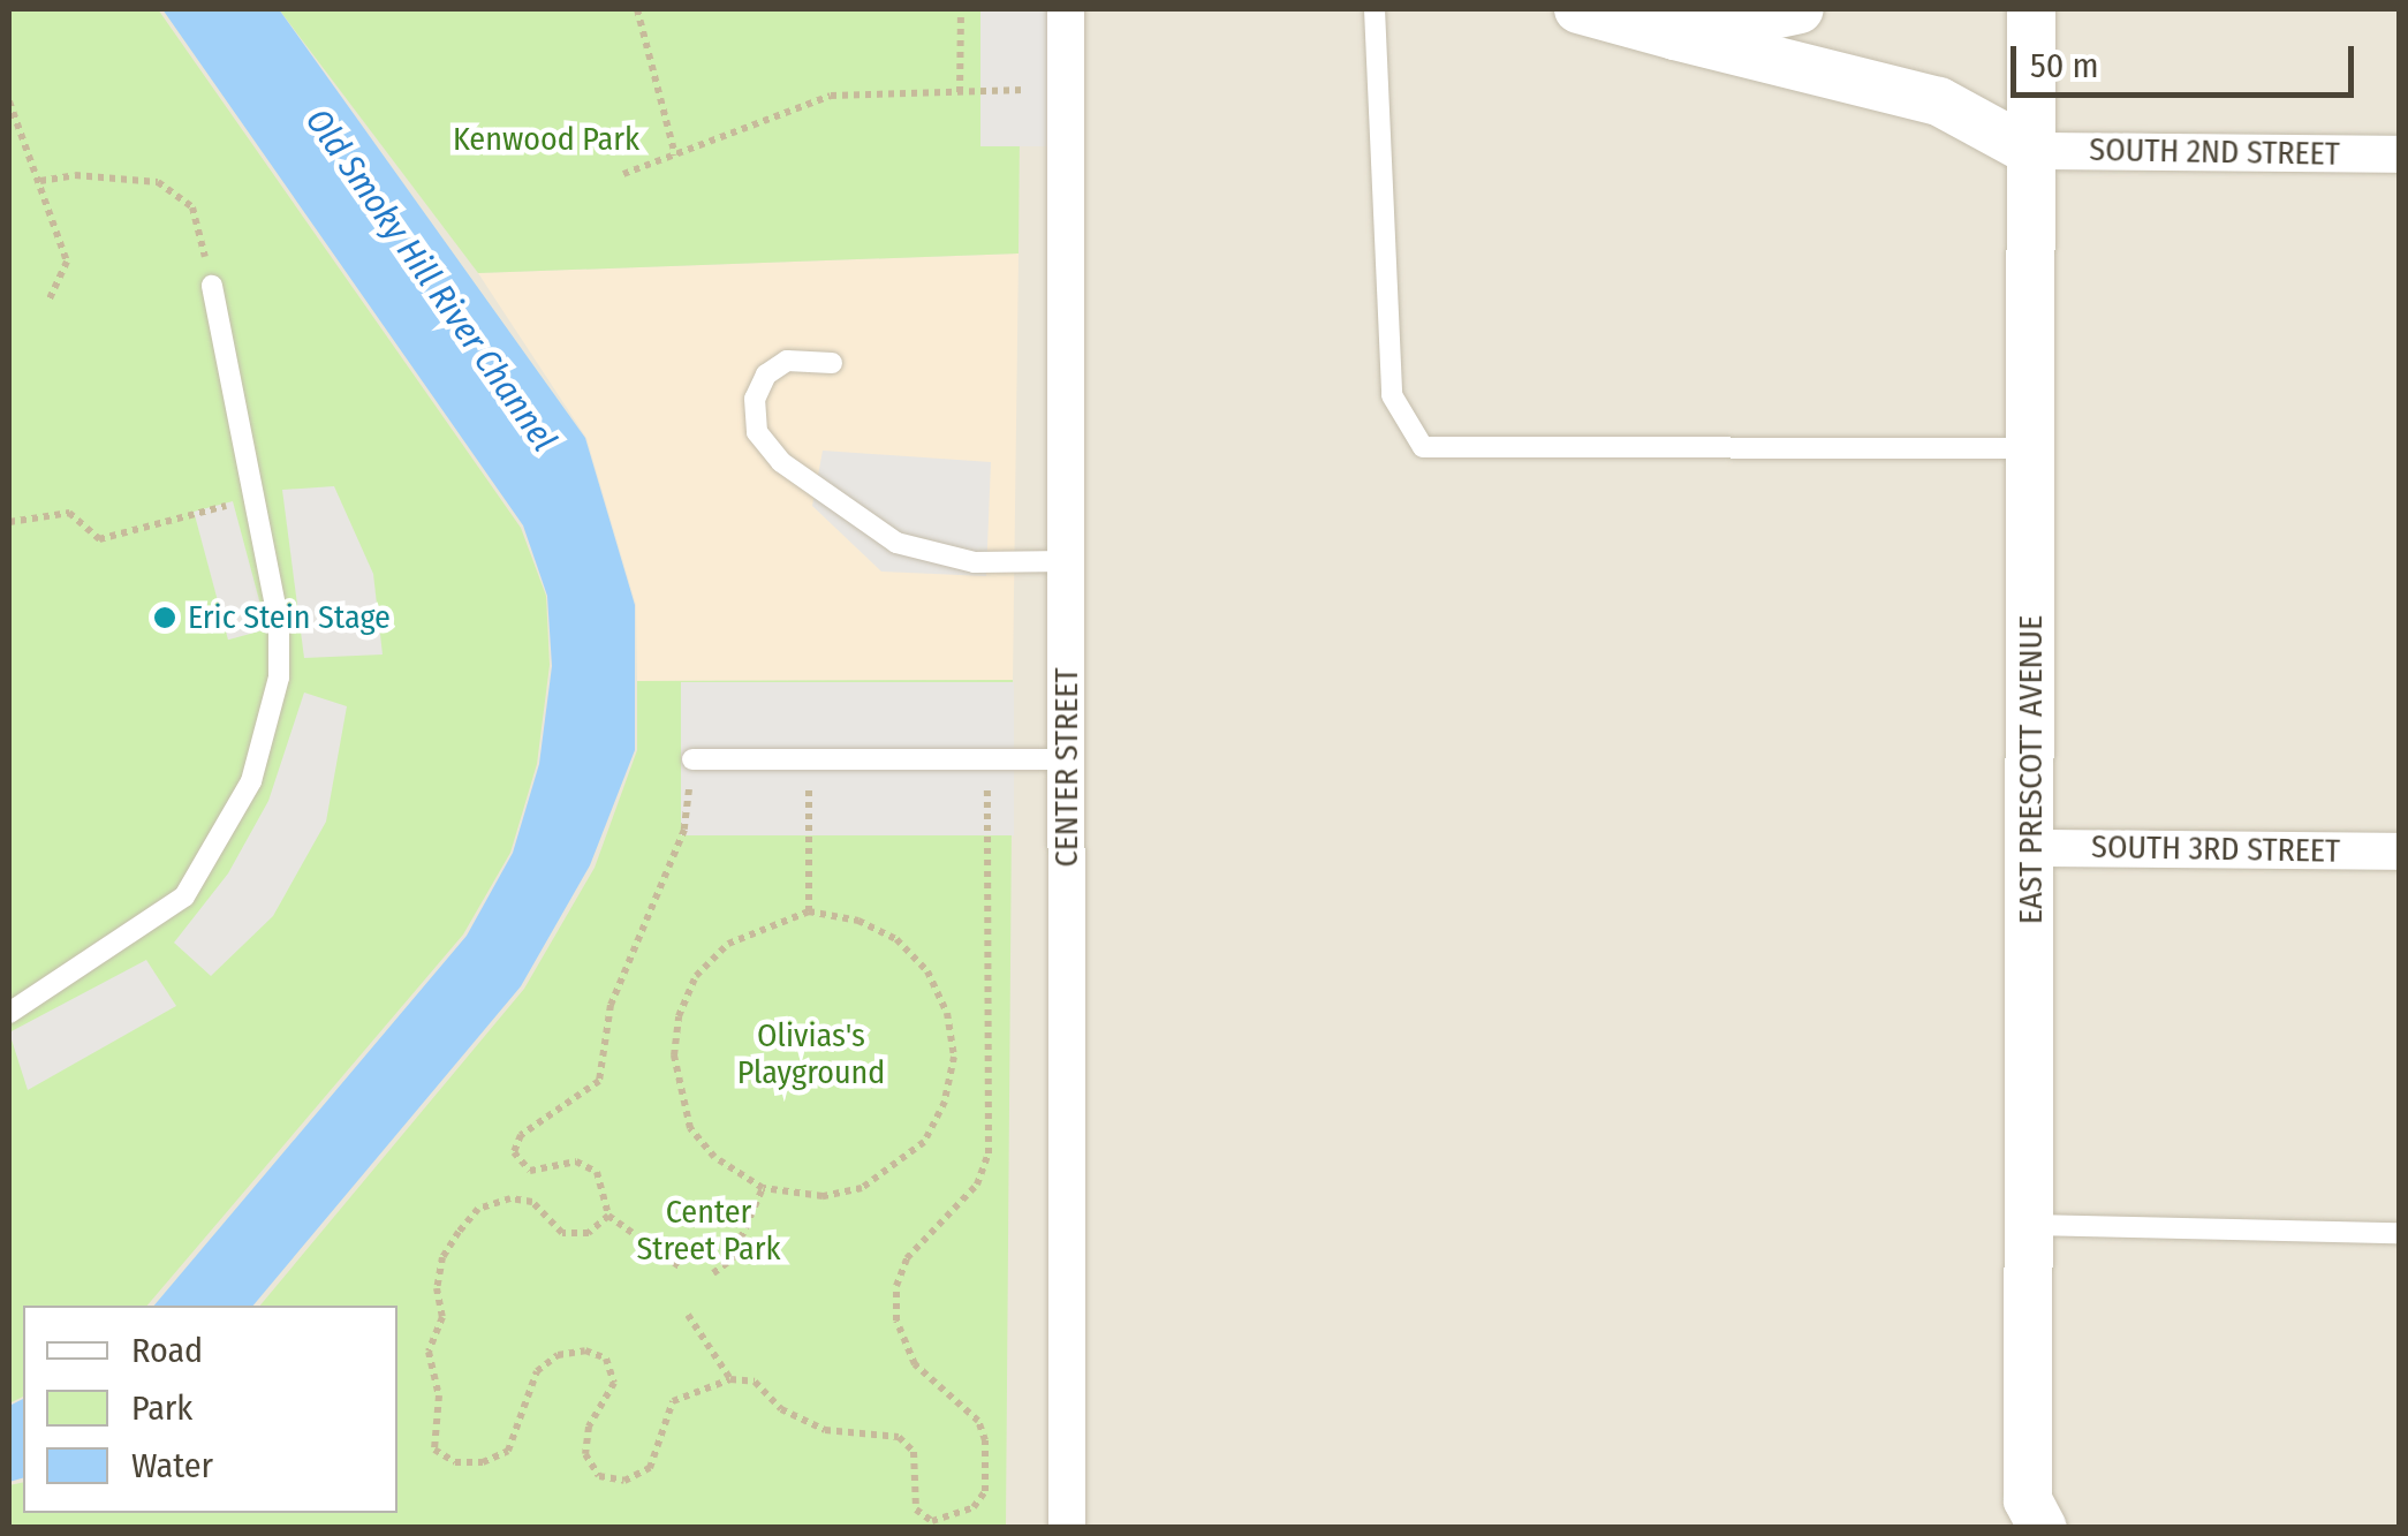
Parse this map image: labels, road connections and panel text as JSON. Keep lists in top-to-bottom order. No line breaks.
{"streets":{"street":["SOUTH 2ND STREET","CENTER STREET","EAST PRESCOTT AVENUE","SOUTH 3RD STREET"]},"crossings":[["SOUTH 2ND STREET","EAST PRESCOTT AVENUE"],["EAST PRESCOTT AVENUE","SOUTH 3RD STREET"]],"water":["Old Smoky Hill River Channel"],"parks":["Kenwood Park","Olivias's Playground","Center Street Park"],"places":["Eric Stein Stage"],"legend":["Road","Park","Water"],"scale_bar":"50 m"}
